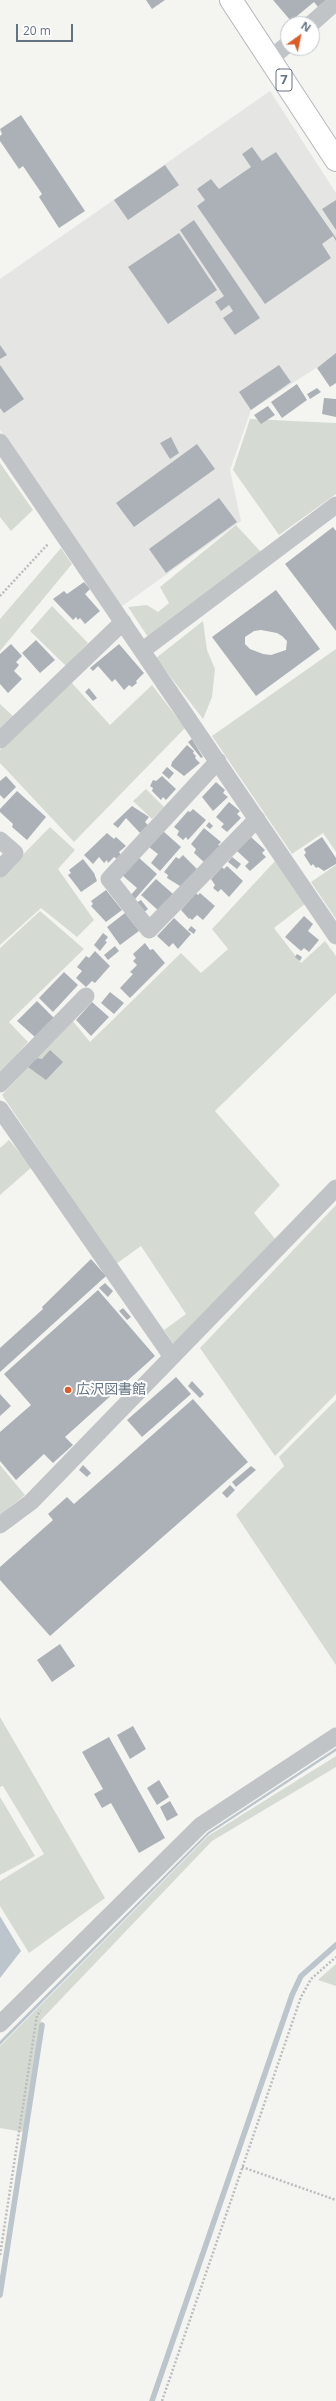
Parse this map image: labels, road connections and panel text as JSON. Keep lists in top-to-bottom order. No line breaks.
{"streets":{"main road":["7"]},"places":["広沢図書館"],"scale_bar":"20 m","north":"top right"}
